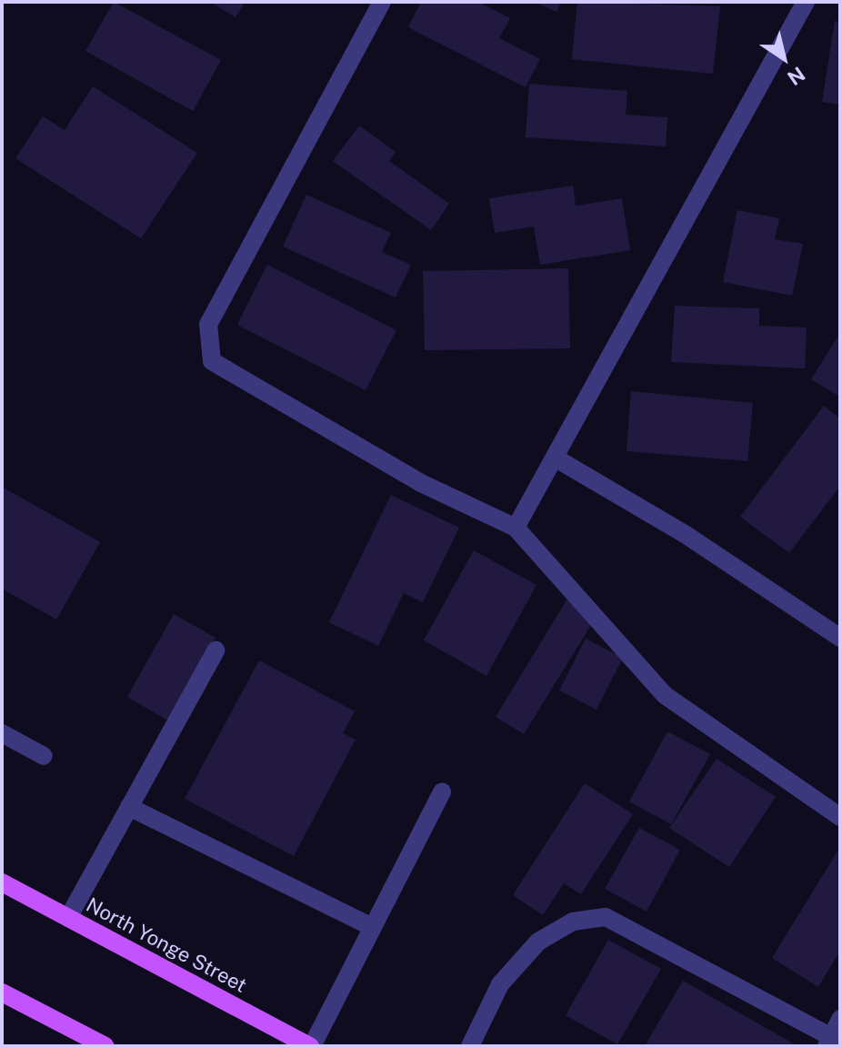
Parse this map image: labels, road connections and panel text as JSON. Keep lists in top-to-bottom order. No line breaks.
{"streets":{"main road":["North Yonge Street"]},"north":"bottom right"}
